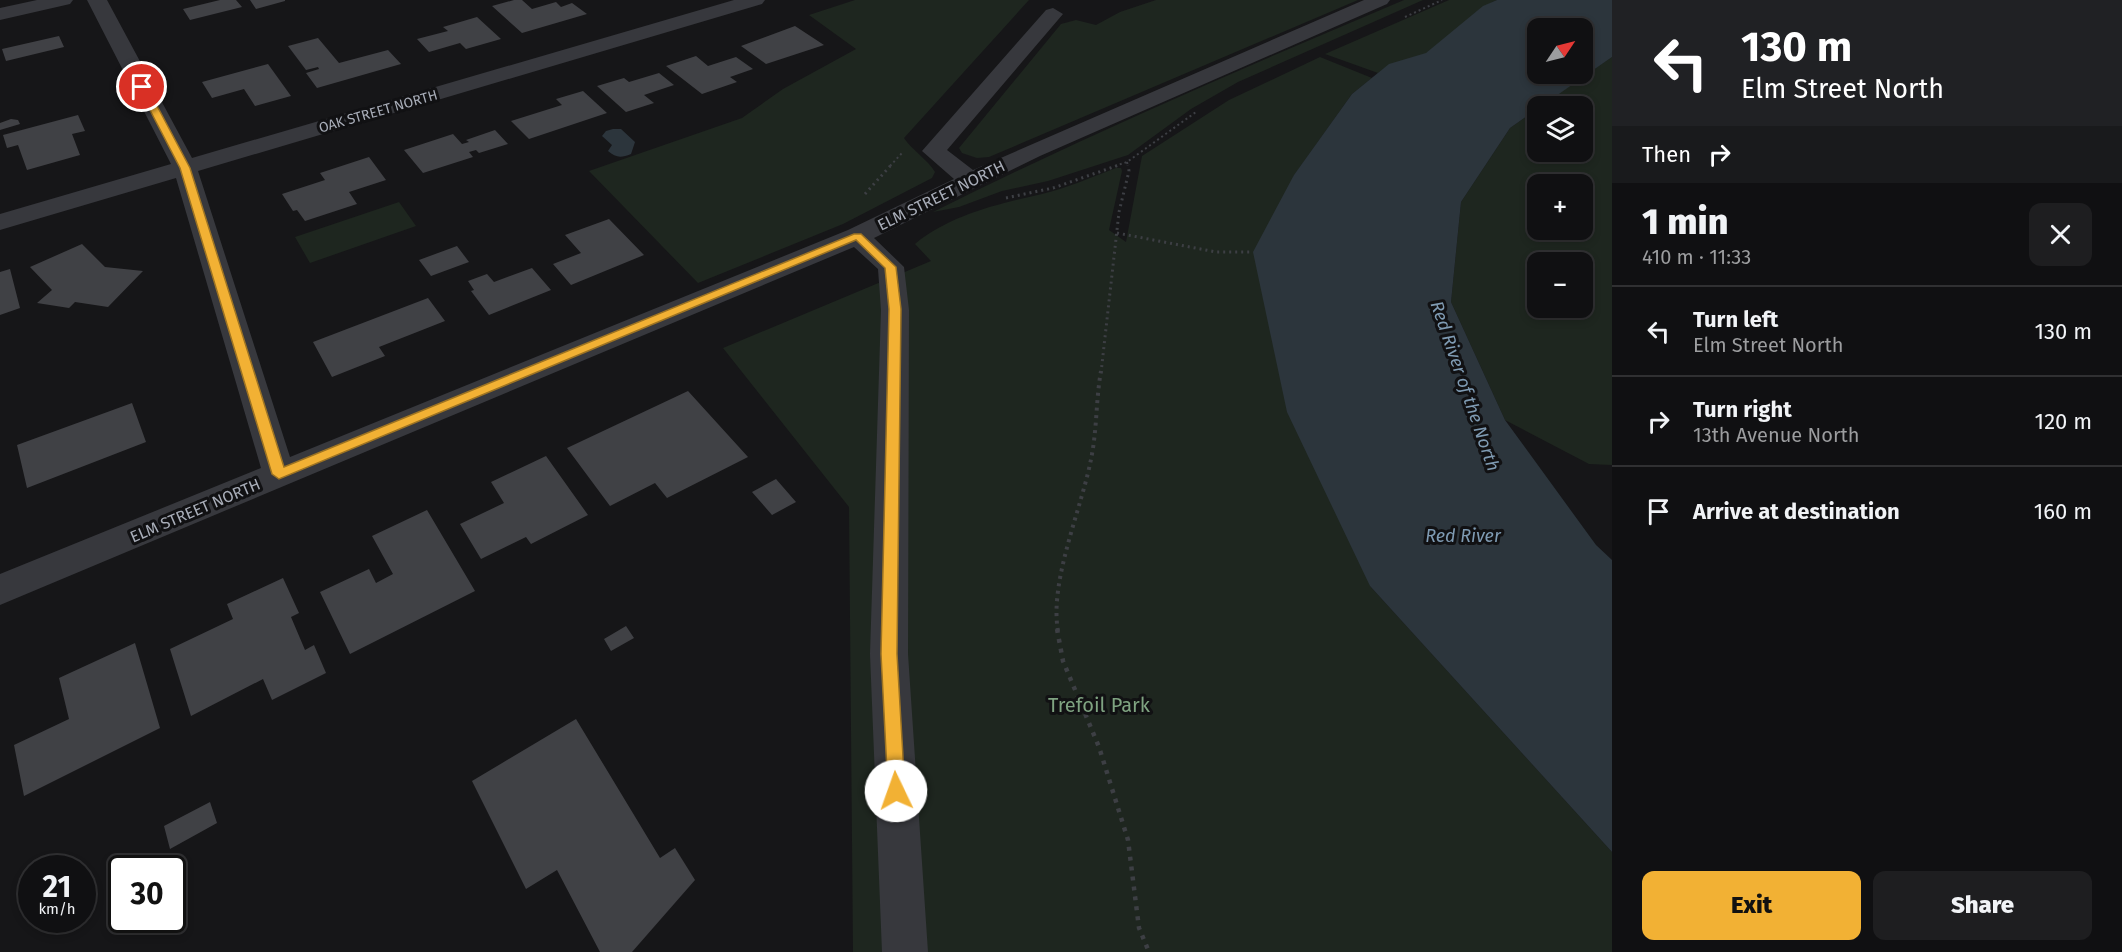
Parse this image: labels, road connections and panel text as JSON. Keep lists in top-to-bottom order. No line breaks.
{"streets":{"street":["OAK STREET NORTH","ELM STREET NORTH"]},"water":["Red River of the North","Red River"],"parks":["Trefoil Park"],"north":"top right","page":{"turn":["130 m","Elm Street North"],"map_buttons":["+","−"],"then":"Then","heading":["1 min","410 m · 11:33"],"list":[{"name":"Turn left","note":"Elm Street North","value":"130 m"},{"name":"Turn right","note":"13th Avenue North","value":"120 m"},{"name":"Arrive at destination","value":"160 m"}],"speed":"21 km/h","limit":"30","buttons":["Exit","Share"]}}
